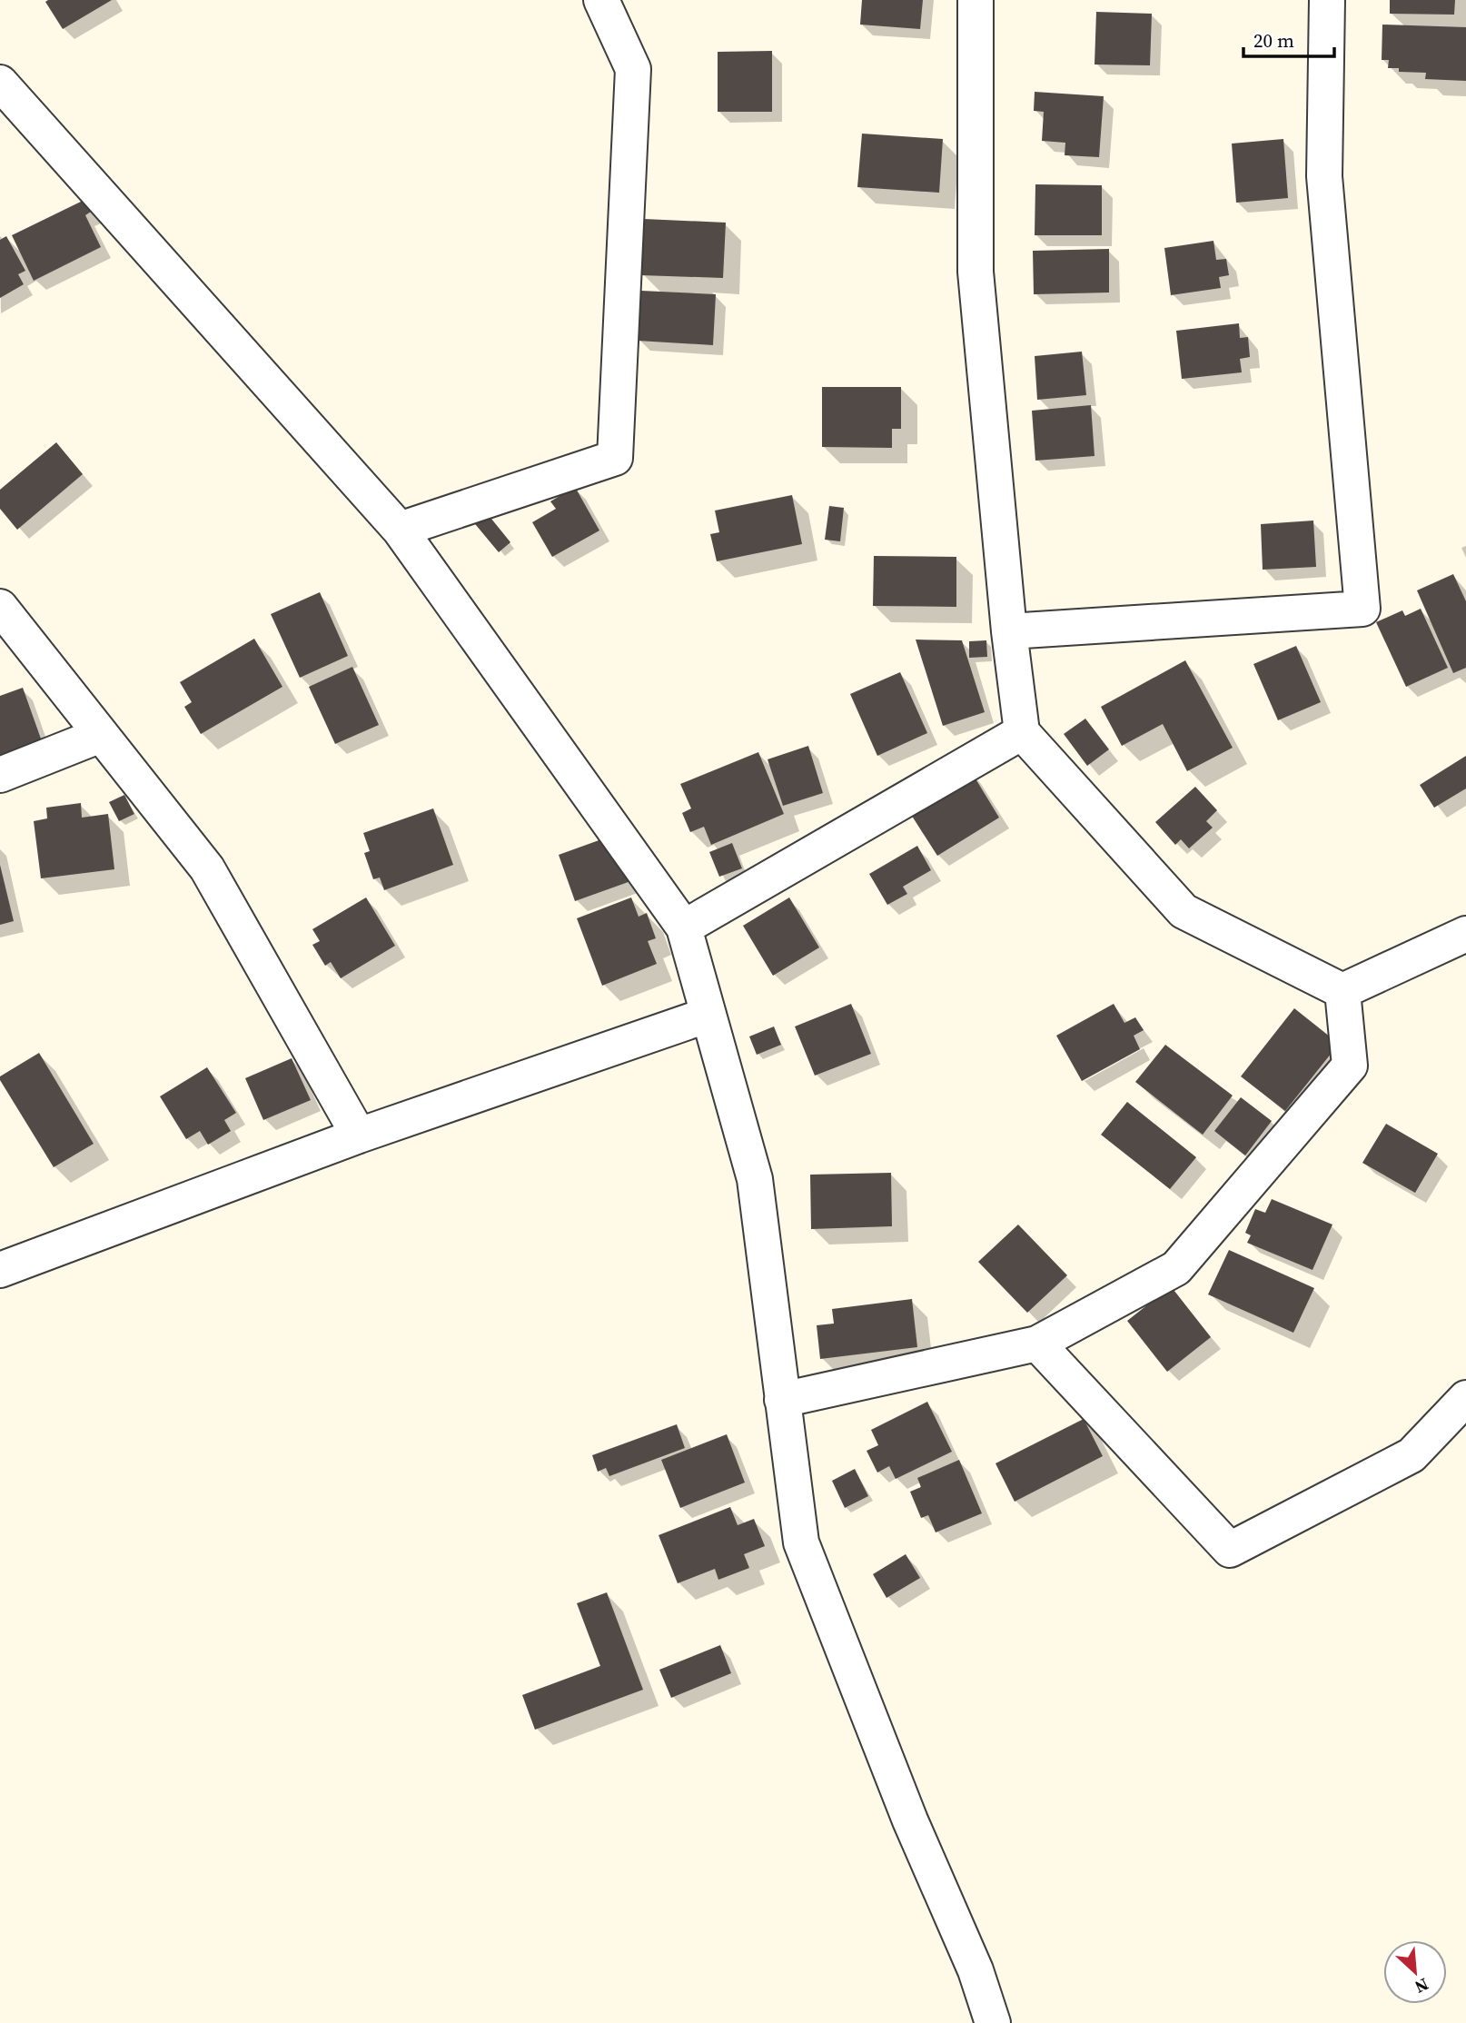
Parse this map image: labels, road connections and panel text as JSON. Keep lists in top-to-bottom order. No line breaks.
{"scale_bar":"20 m","north":"bottom right"}
